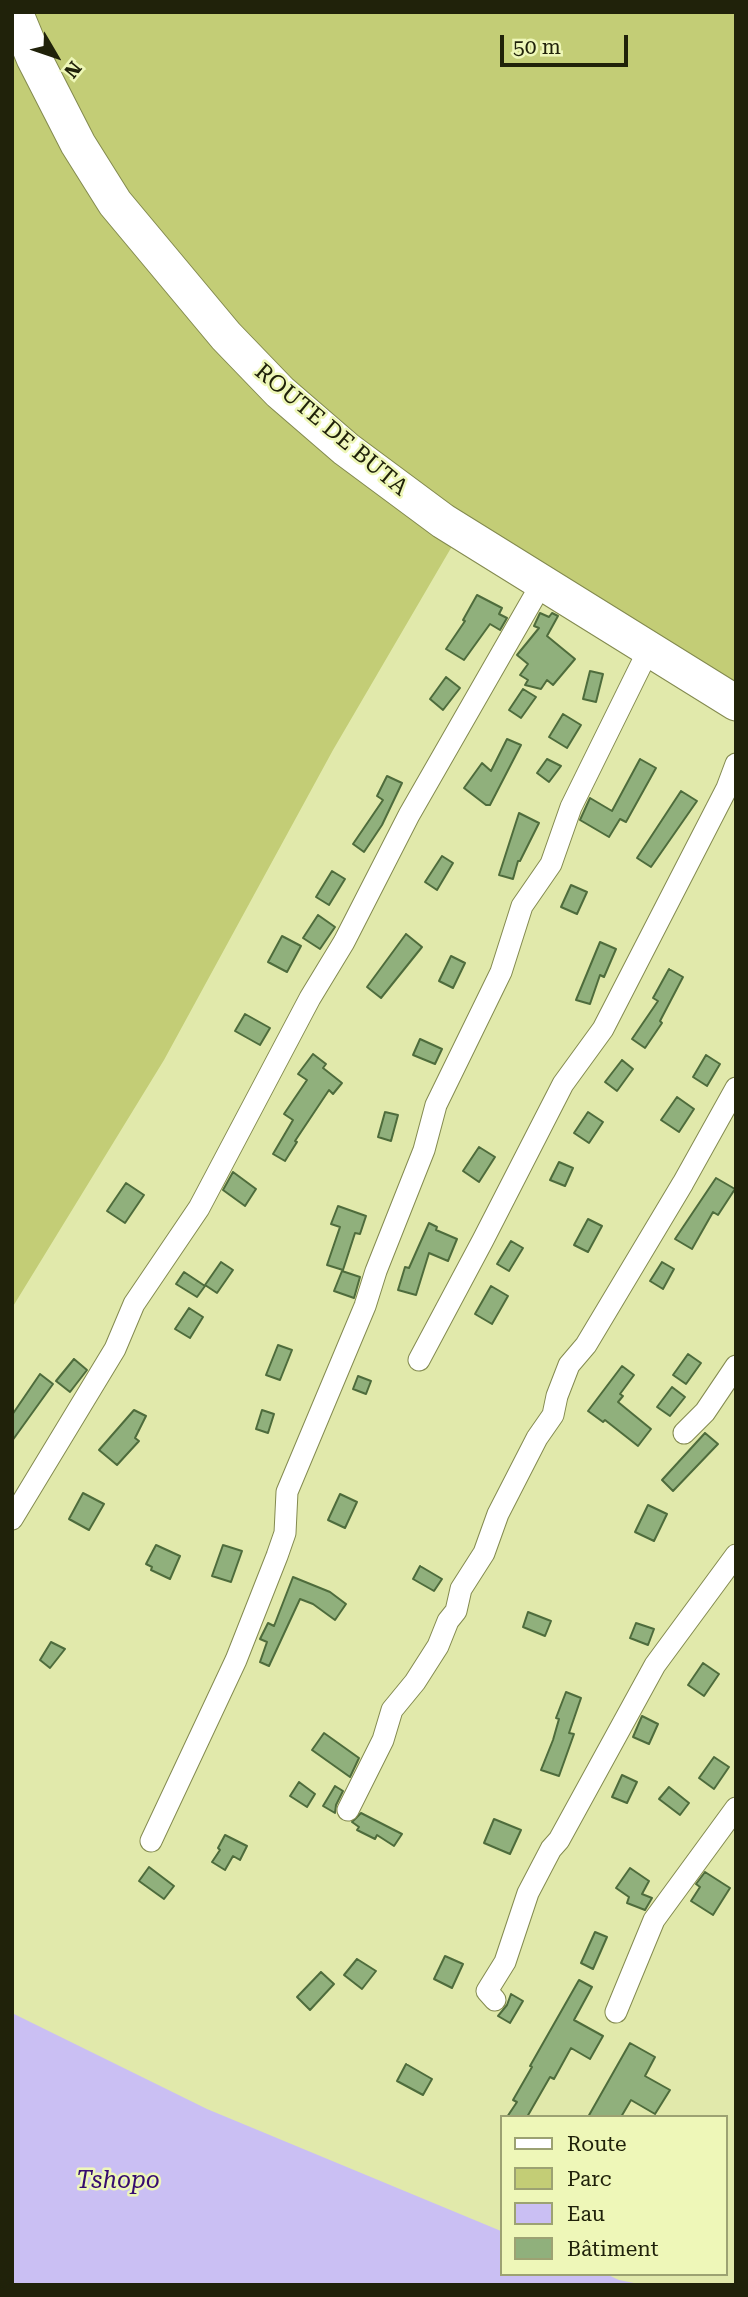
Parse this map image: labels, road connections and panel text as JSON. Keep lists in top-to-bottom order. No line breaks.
{"streets":{"highway":["ROUTE DE BUTA"]},"water":["Tshopo"],"legend":["Route","Parc","Eau","Bâtiment"],"scale_bar":"50 m","north":"bottom right"}
